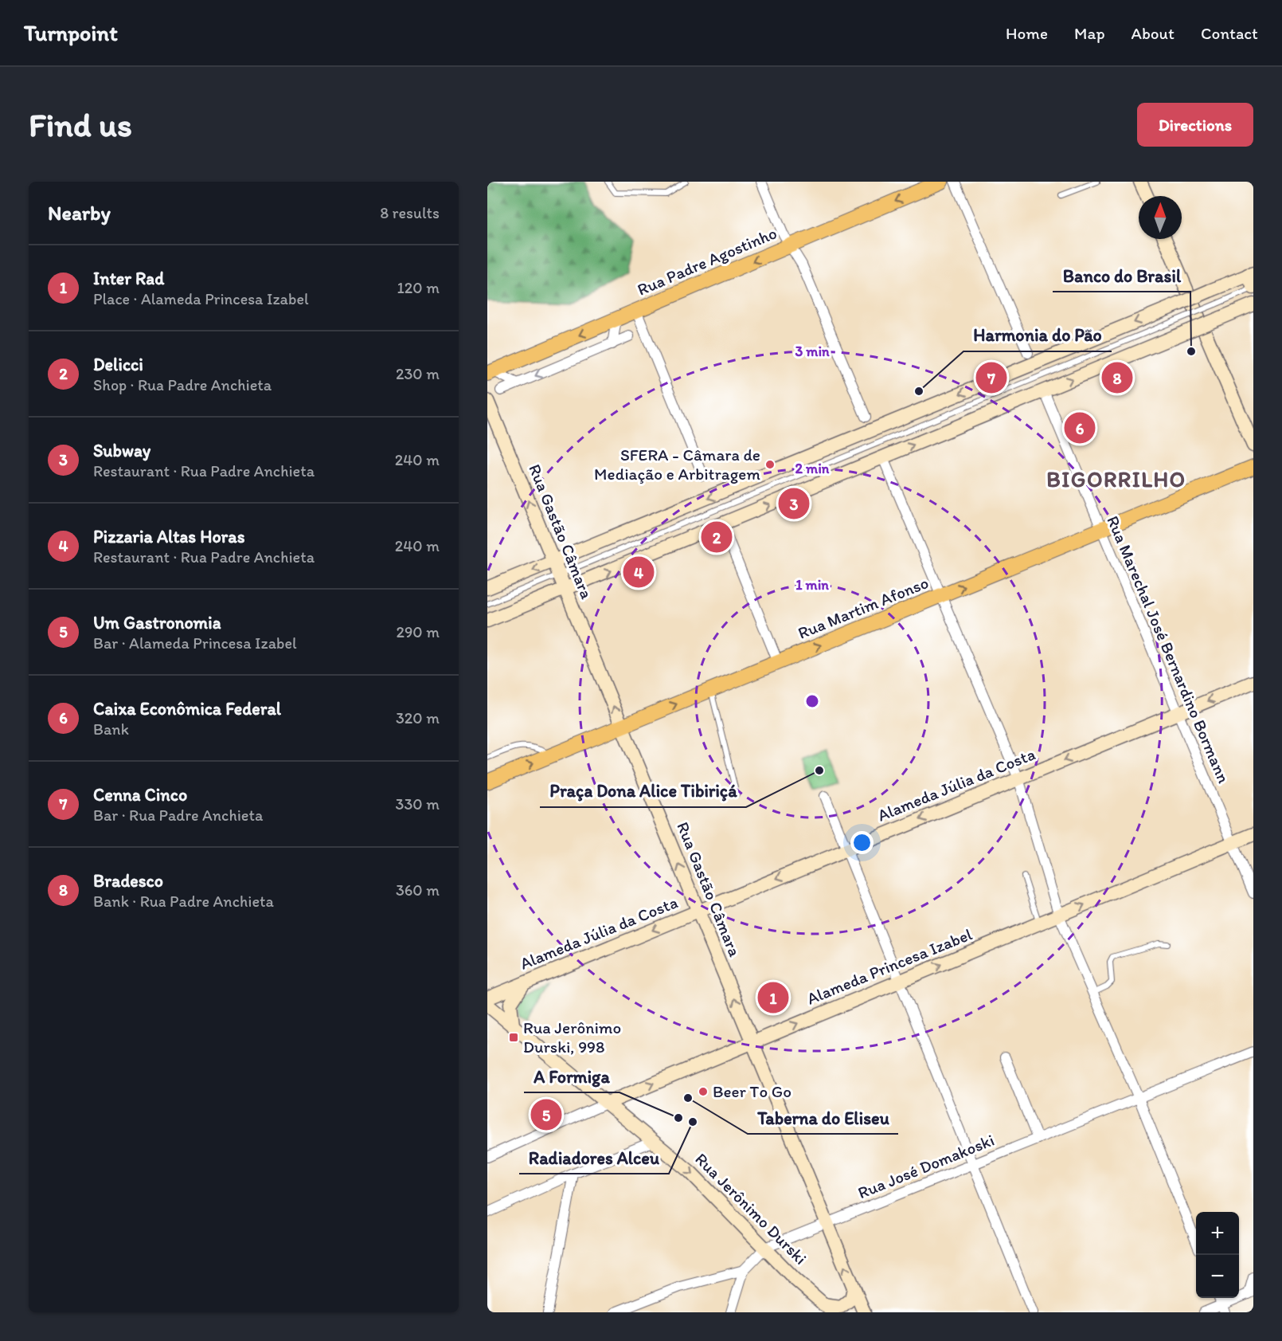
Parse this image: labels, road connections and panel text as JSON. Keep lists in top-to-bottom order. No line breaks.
{"streets":{"main road":["Rua Padre Agostinho","Rua Martim Afonso"],"street":["Rua Gastão Câmara","Rua Marechal José Bernardino Bormann","Alameda Júlia da Costa","Alameda Princesa Izabel","Rua José Domakoski","Rua Jerônimo Durski"]},"crossings":[["Rua Gastão Câmara","Rua Martim Afonso"],["Rua Gastão Câmara","Alameda Júlia da Costa"],["Rua Gastão Câmara","Alameda Princesa Izabel"],["Rua Gastão Câmara","Rua José Domakoski"],["Rua Martim Afonso","Rua Marechal José Bernardino Bormann"],["Rua Marechal José Bernardino Bormann","Alameda Júlia da Costa"],["Rua Marechal José Bernardino Bormann","Alameda Princesa Izabel"],["Alameda Princesa Izabel","Rua Jerônimo Durski"],["Rua José Domakoski","Rua Jerônimo Durski"]],"one_way":["Rua Padre Agostinho","Rua Gastão Câmara","Rua Martim Afonso","Alameda Júlia da Costa","Alameda Princesa Izabel"],"districts":["BIGORRILHO"],"places":{"other":["Banco do Brasil","Harmonia do Pão","SFERA - Câmara de Mediação e Arbitragem","Praça Dona Alice Tibiriçá","Beer To Go","Taberna do Eliseu","A Formiga","Radiadores Alceu"],"transit":["Rua Jerônimo Durski, 998"]},"north":"top","page":{"header":"Turnpoint","nav":["Home","Map","About","Contact"],"buttons":"Directions","title":"Find us","heading":["Nearby","8 results"],"list":[{"mark":"1","name":"Inter Rad","note":"Place · Alameda Princesa Izabel","value":"120 m"},{"mark":"2","name":"Delicci","note":"Shop · Rua Padre Anchieta","value":"230 m"},{"mark":"3","name":"Subway","note":"Restaurant · Rua Padre Anchieta","value":"240 m"},{"mark":"4","name":"Pizzaria Altas Horas","note":"Restaurant · Rua Padre Anchieta","value":"240 m"},{"mark":"5","name":"Um Gastronomia","note":"Bar · Alameda Princesa Izabel","value":"290 m"},{"mark":"6","name":"Caixa Econômica Federal","note":"Bank","value":"320 m"},{"mark":"7","name":"Cenna Cinco","note":"Bar · Rua Padre Anchieta","value":"330 m"},{"mark":"8","name":"Bradesco","note":"Bank · Rua Padre Anchieta","value":"360 m"}],"pins":["7","8","6","3","2","4","1","5"],"map_buttons":["+","−"]},"rings":["3 min","2 min","1 min"]}
